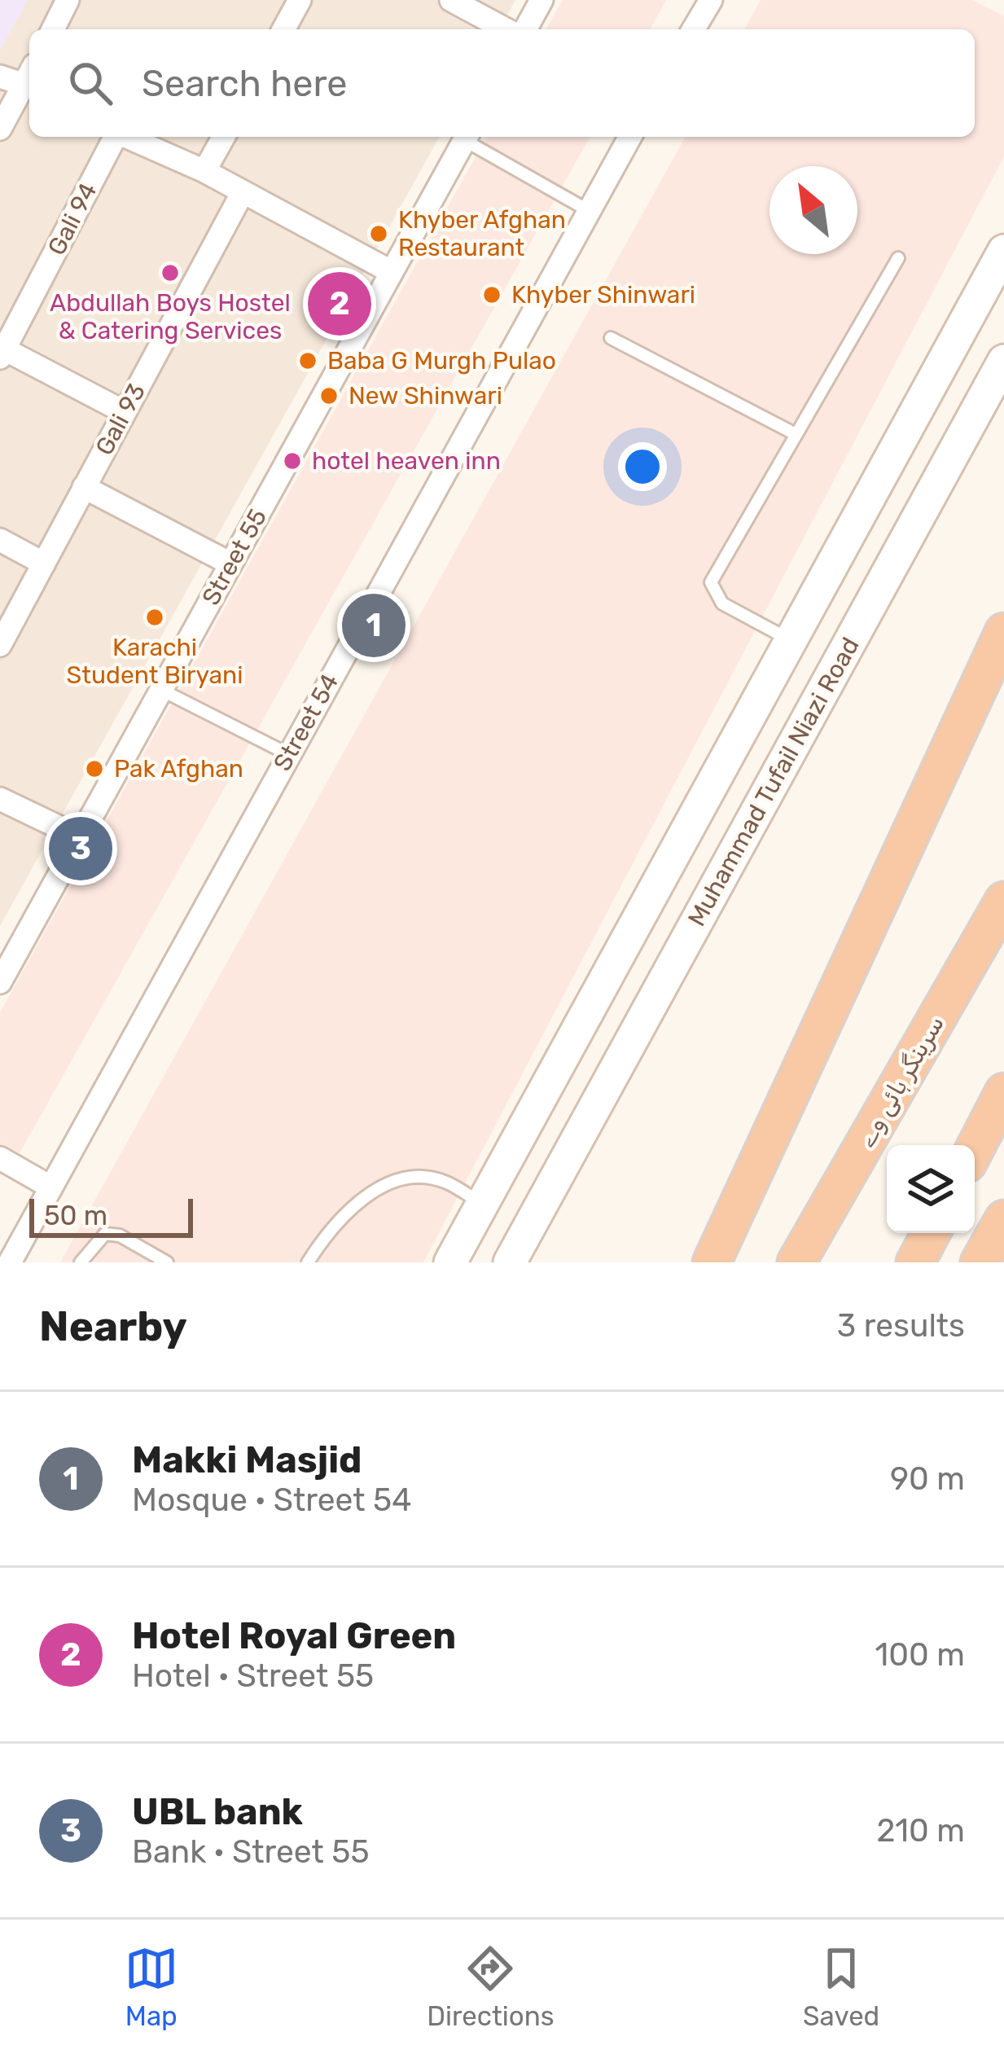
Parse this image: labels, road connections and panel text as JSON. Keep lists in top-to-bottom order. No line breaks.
{"streets":{"highway":["سرینگر ہائی وے"],"main road":["Muhammad Tufail Niazi Road"],"street":["Gali 94","Gali 93","Street 55","Street 54"]},"places":["Khyber Afghan Restaurant","Abdullah Boys Hostel & Catering Services","Khyber Shinwari","Baba G Murgh Pulao","New Shinwari","hotel heaven inn","Karachi Student Biryani","Pak Afghan"],"scale_bar":"50 m","north":"top left","page":{"search":"Search here","pins":["2","1","3"],"scale":"50 m","heading":["Nearby","3 results"],"list":[{"mark":"1","name":"Makki Masjid","note":"Mosque · Street 54","value":"90 m"},{"mark":"2","name":"Hotel Royal Green","note":"Hotel · Street 55","value":"100 m"},{"mark":"3","name":"UBL bank","note":"Bank · Street 55","value":"210 m"}],"nav":["Map","Directions","Saved"]}}
